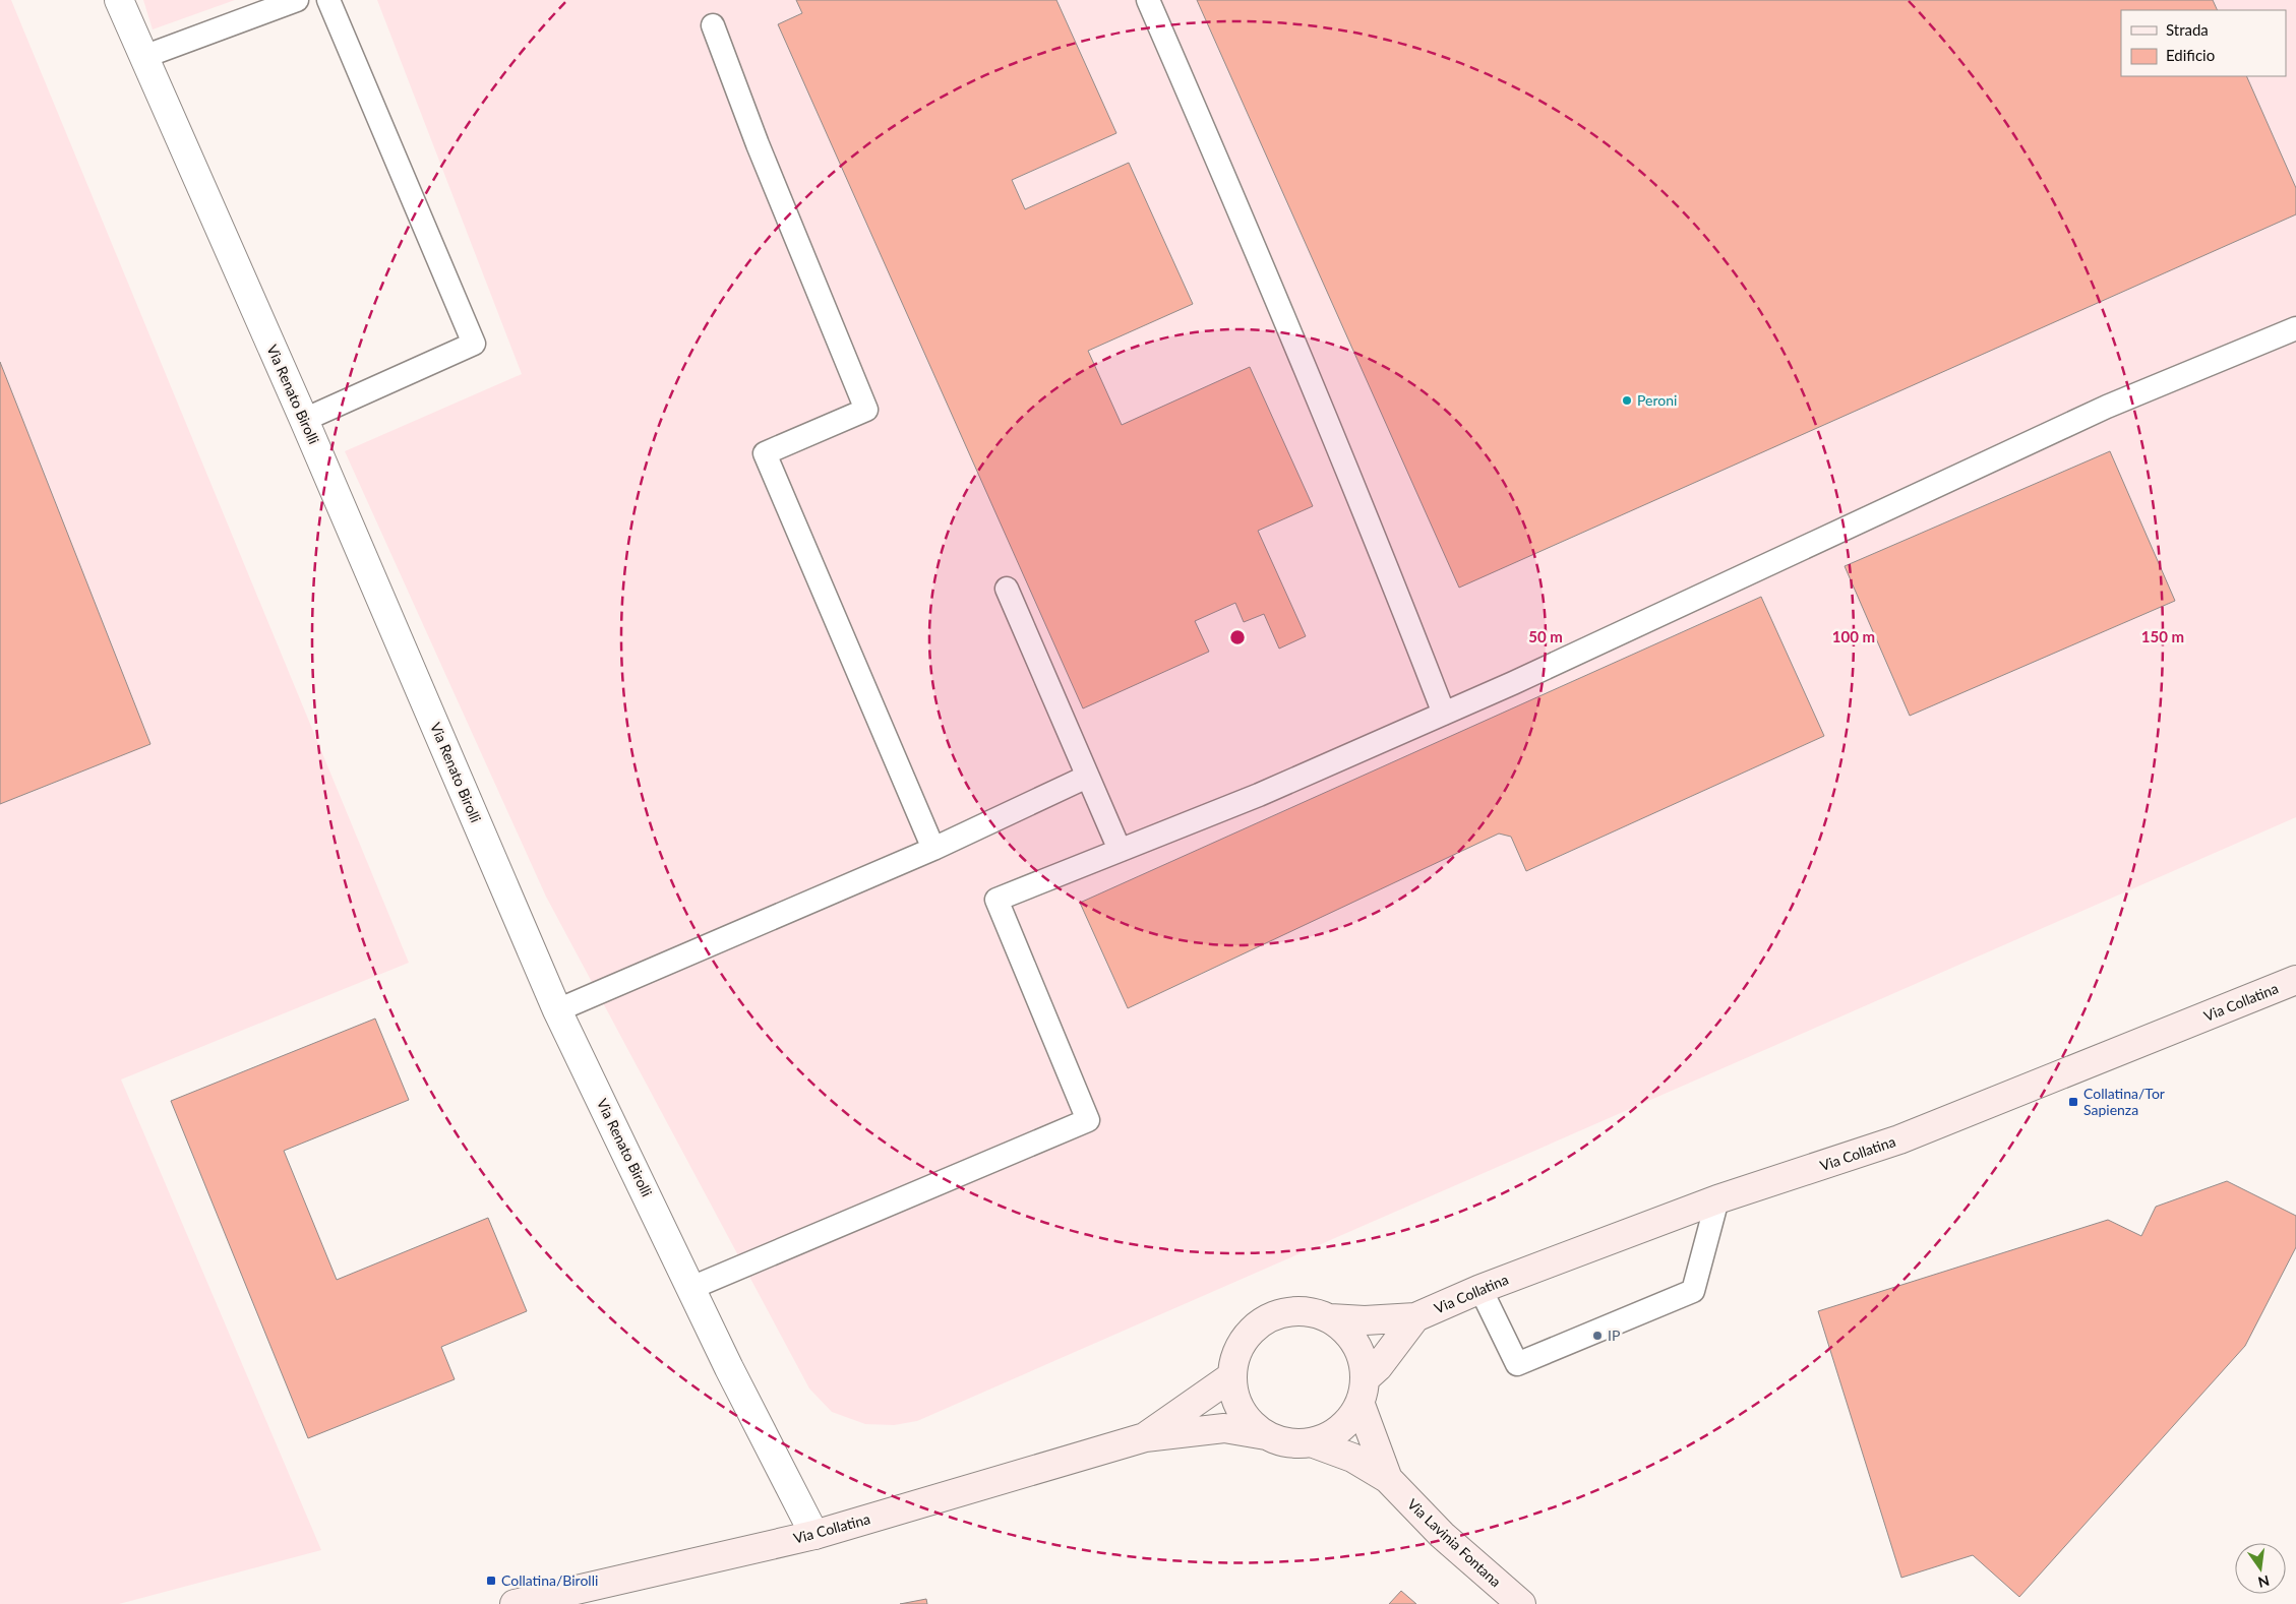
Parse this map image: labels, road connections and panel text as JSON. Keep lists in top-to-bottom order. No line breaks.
{"streets":{"street":["Via Renato Birolli","Via Collatina","Via Lavinia Fontana"]},"crossings":[["Via Renato Birolli","Via Collatina"],["Via Collatina","Via Lavinia Fontana"]],"places":{"other":["Peroni","IP"],"transit":["Collatina/Tor Sapienza","Collatina/Birolli"]},"legend":["Strada","Edificio"],"north":"bottom","rings":["50 m","100 m","150 m"]}
